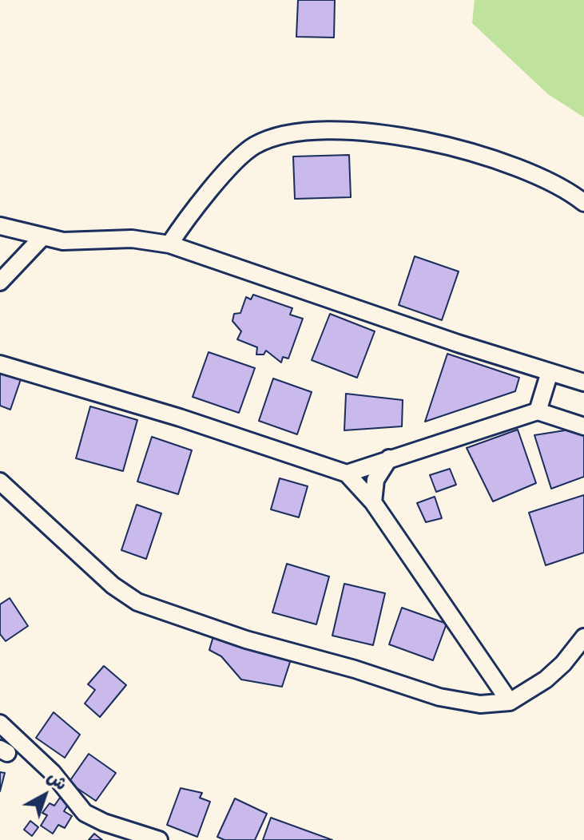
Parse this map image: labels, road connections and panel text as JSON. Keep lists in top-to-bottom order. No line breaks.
{"north":"top right"}
